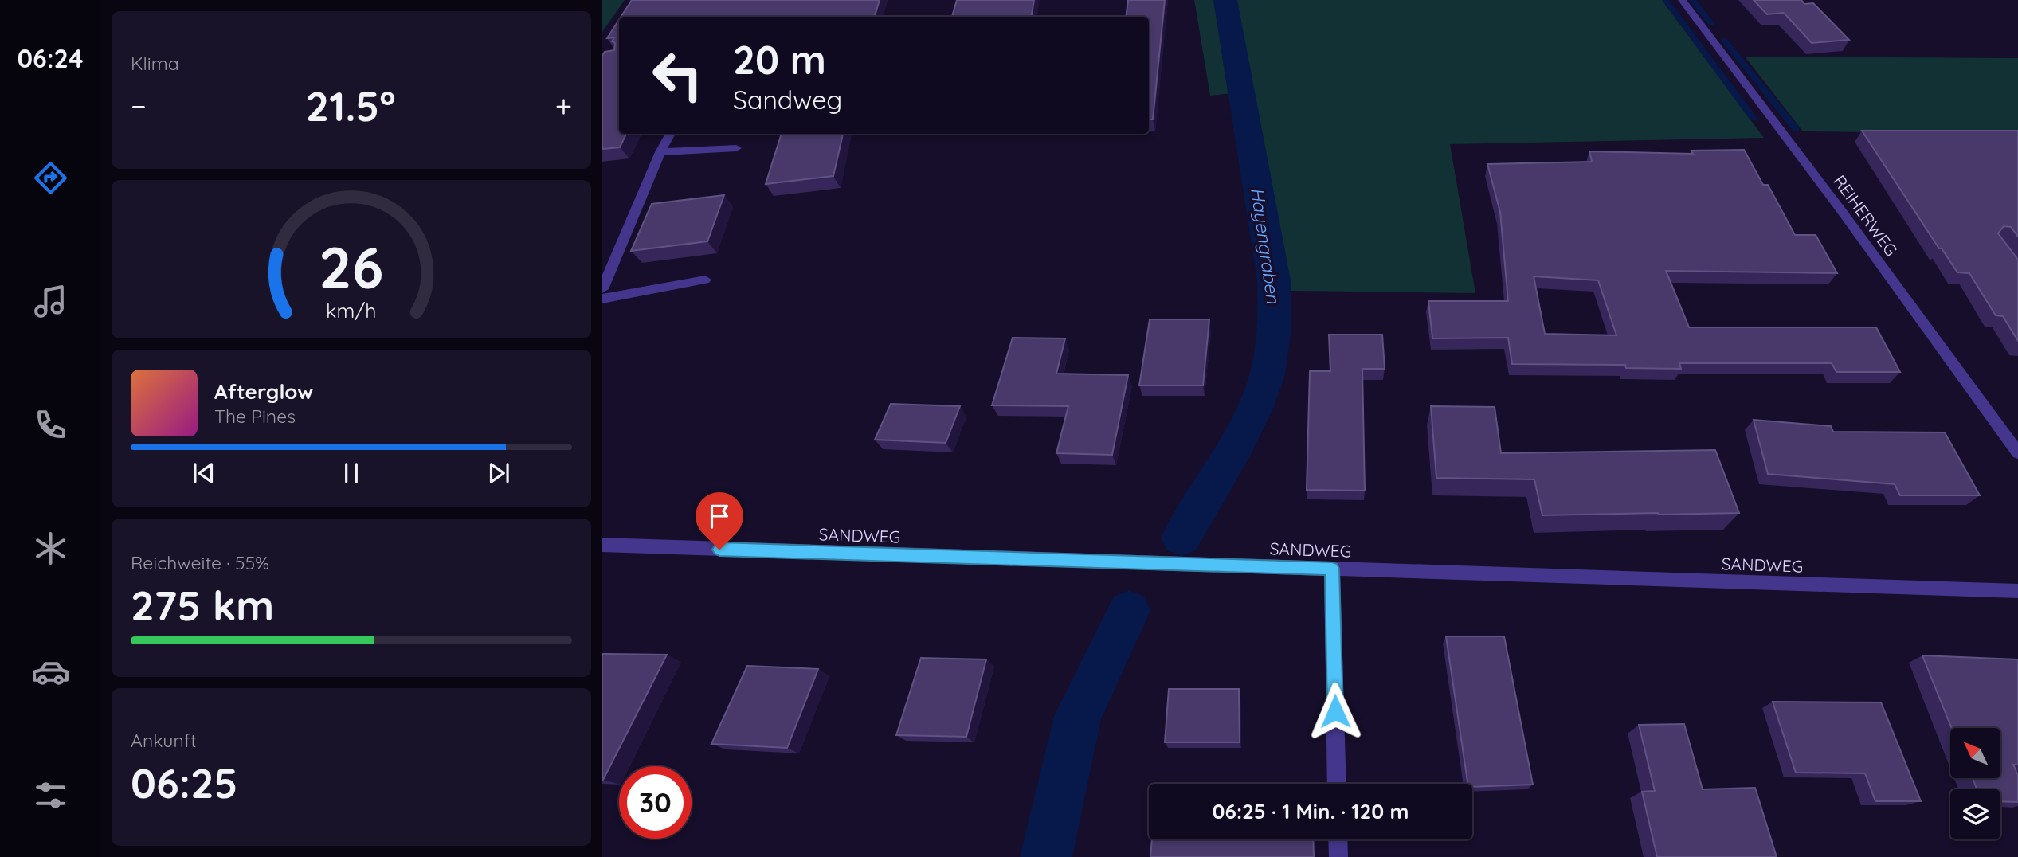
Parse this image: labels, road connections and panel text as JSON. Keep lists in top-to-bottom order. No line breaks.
{"streets":{"street":["REIHERWEG","SANDWEG"]},"water":["Hayengraben"],"north":"top left","page":{"tabs":"06:24","tile":["Klima",["Reichweite · 55%","275 km"],["Ankunft","06:25"]],"turn":["20 m","Sandweg"],"heat":["−","21.5°","+"],"song":["Afterglow","The Pines"],"limit":"30","trip":"06:25 · 1 Min. · 120 m","gauge":["26","km/h"]}}
